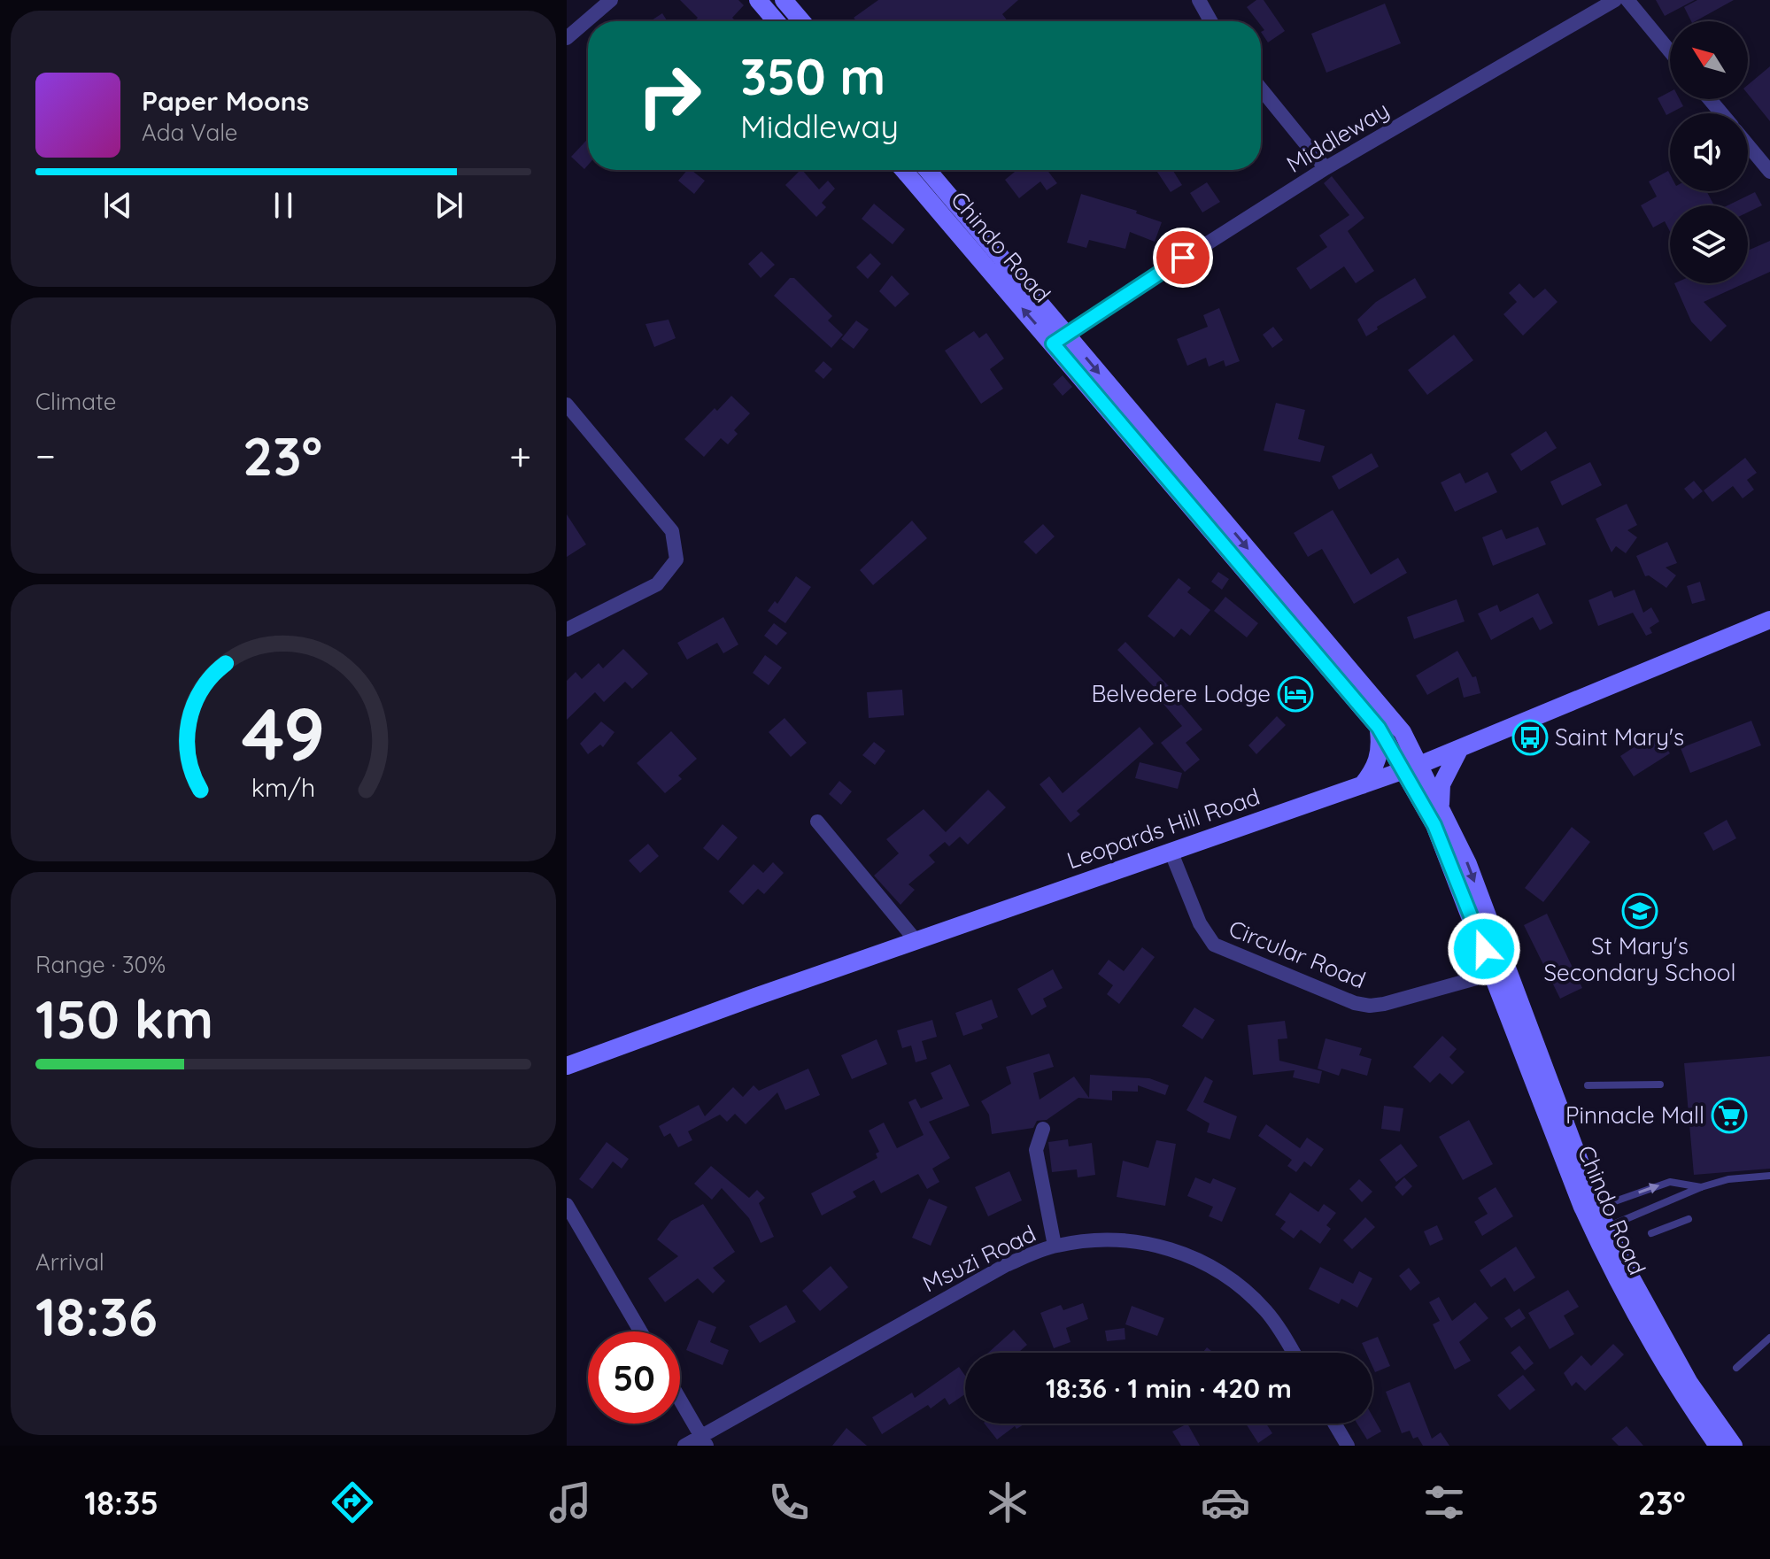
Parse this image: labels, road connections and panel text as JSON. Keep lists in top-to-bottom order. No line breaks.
{"streets":{"main road":["Chindo Road","Leopards Hill Road"],"street":["Middleway","Circular Road","Msuzi Road"]},"crossings":[["Middleway","Chindo Road"],["Chindo Road","Leopards Hill Road"],["Chindo Road","Circular Road"],["Leopards Hill Road","Circular Road"]],"places":{"hotel":["Belvedere Lodge"],"bus stop":["Saint Mary's"],"school or university":["St Mary's Secondary School"],"supermarket":["Pinnacle Mall"]},"north":"top left","page":{"turn":["350 m","Middleway"],"song":["Paper Moons","Ada Vale"],"tile":["Climate",["Range · 30%","150 km"],["Arrival","18:36"]],"heat":["−","23°","+"],"limit":"50","trip":"18:36 · 1 min · 420 m","tabs":["18:35","23°"],"gauge":["49","km/h"]}}
